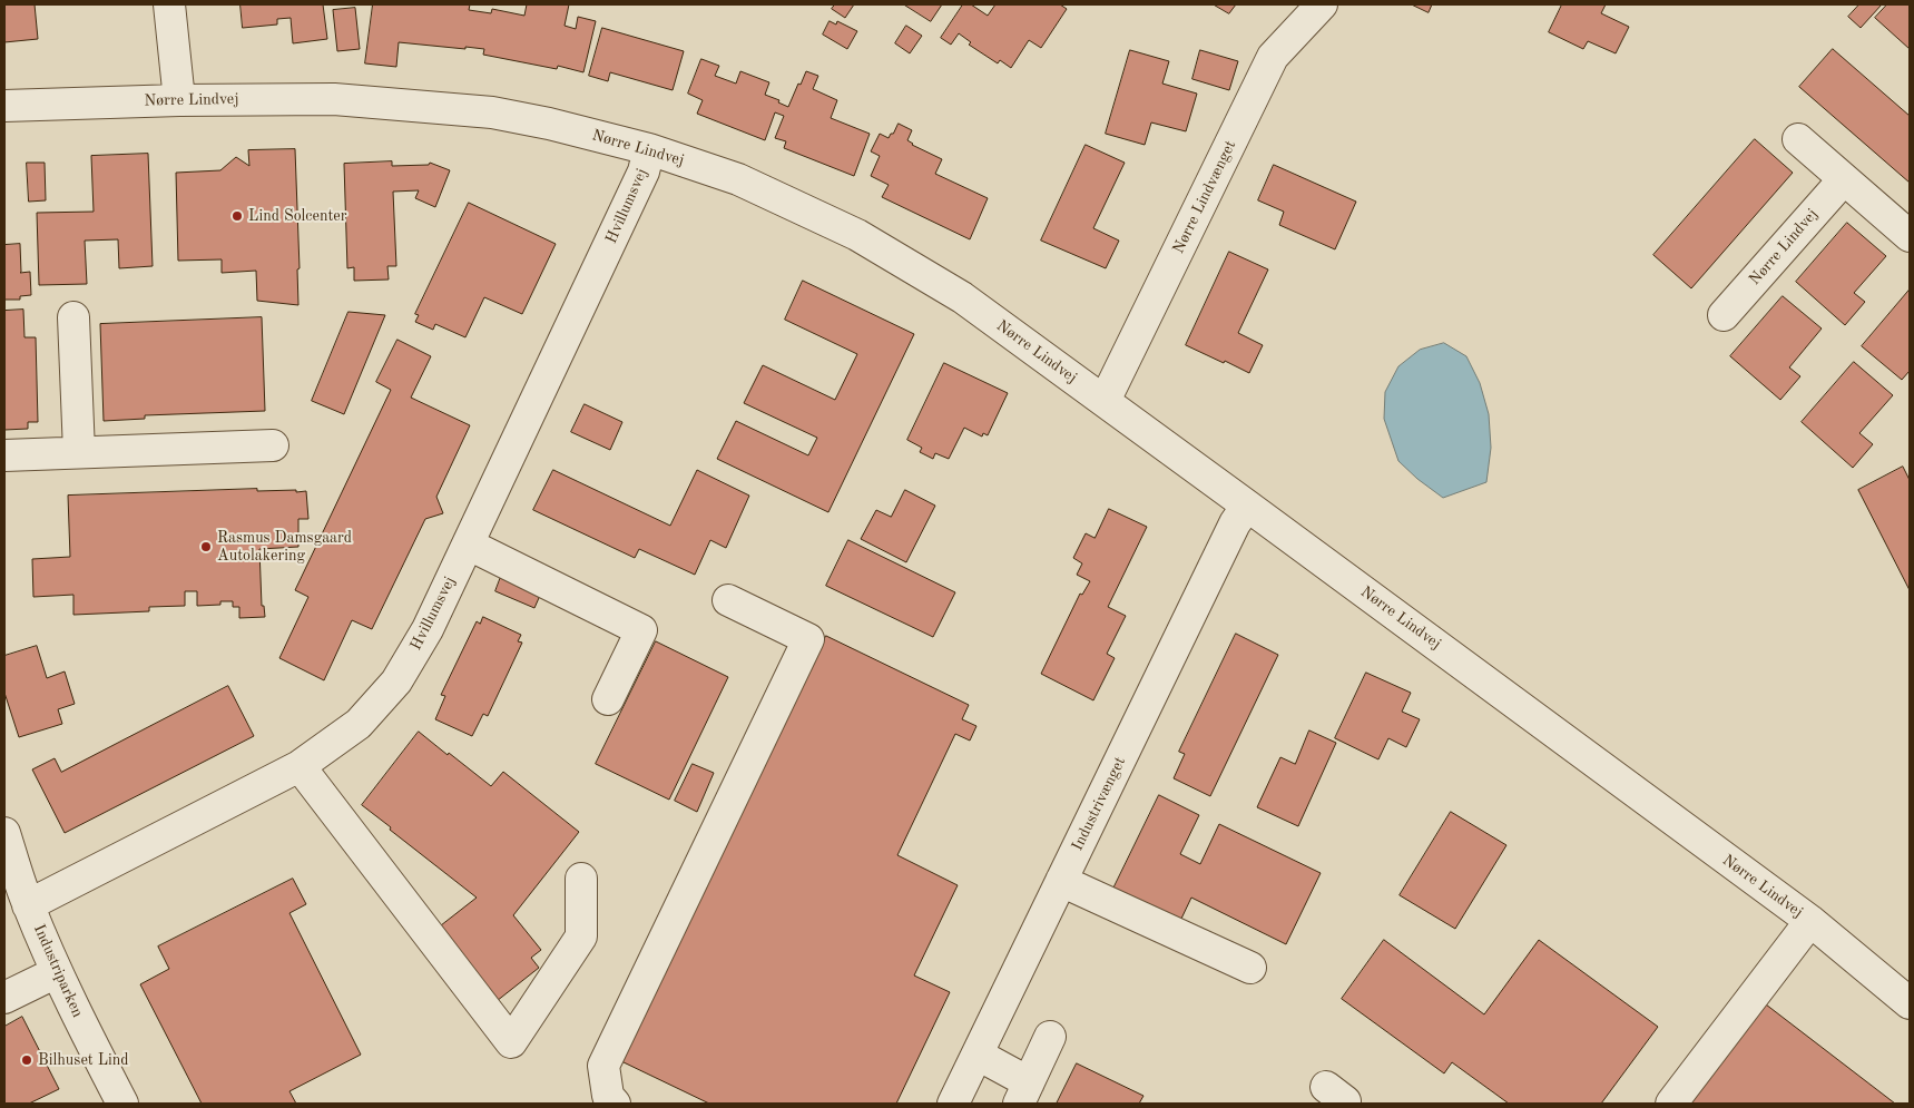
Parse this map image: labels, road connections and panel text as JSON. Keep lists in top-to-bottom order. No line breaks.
{"streets":{"street":["Nørre Lindvej","Nørre Lindvænget","Hvillumsvej","Industrivænget","Industriparken"]},"crossings":[["Nørre Lindvej","Nørre Lindvænget"],["Nørre Lindvej","Hvillumsvej"],["Nørre Lindvej","Industrivænget"],["Hvillumsvej","Industriparken"]],"places":["Lind Solcenter","Rasmus Damsgaard Autolakering","Bilhuset Lind"]}
